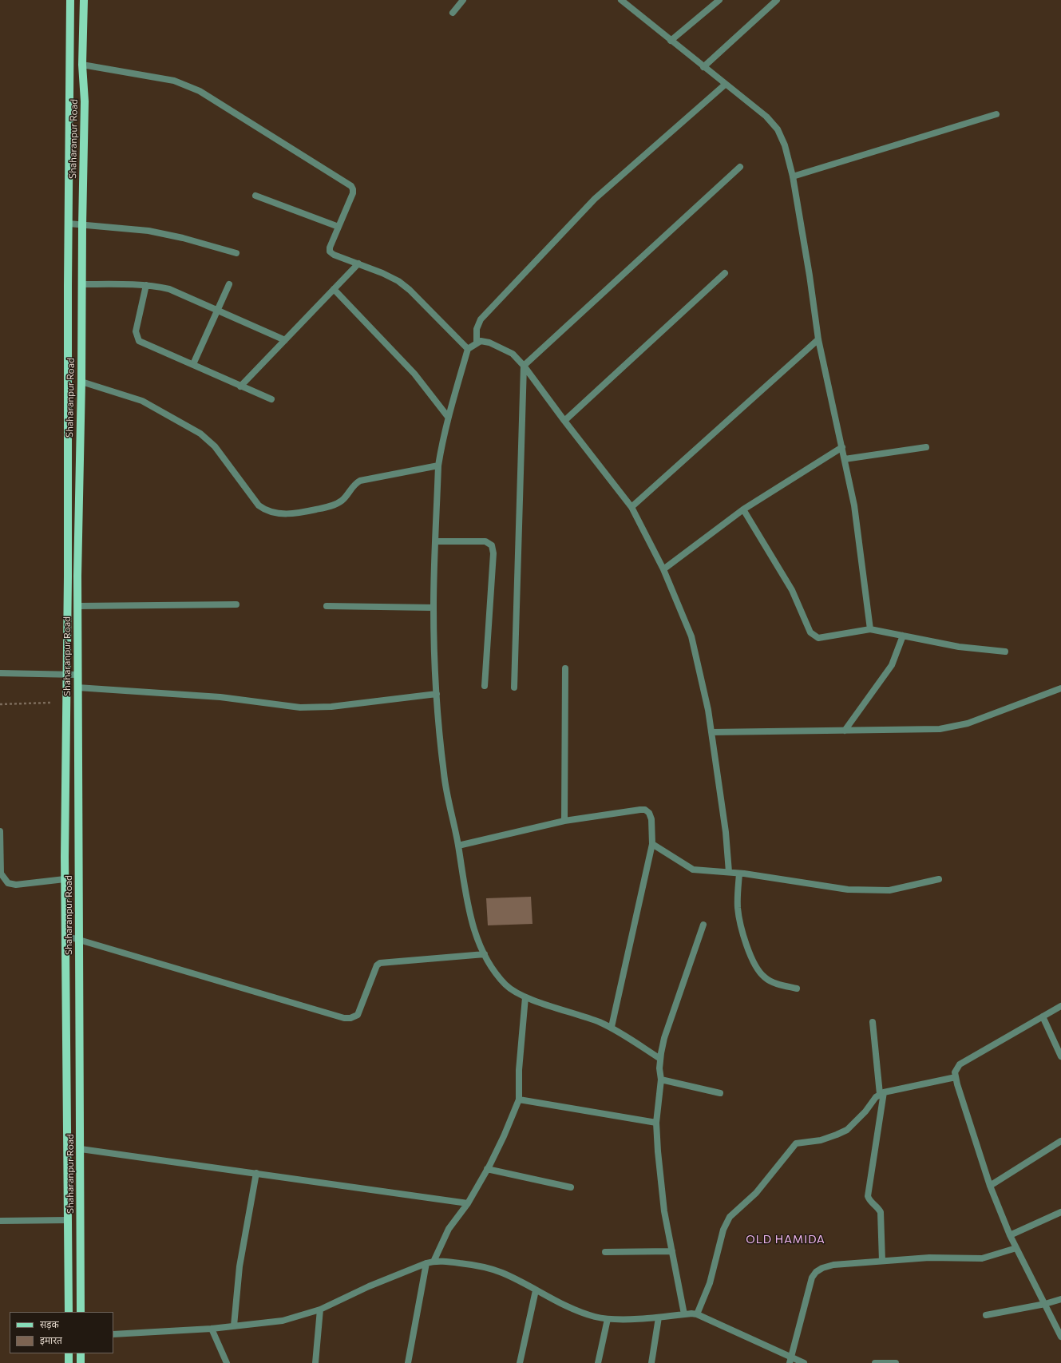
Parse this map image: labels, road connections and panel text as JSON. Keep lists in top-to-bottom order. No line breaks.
{"streets":{"main road":["Shaharanpur Road"]},"districts":["OLD HAMIDA"],"legend":["सड़क","इमारत"]}
